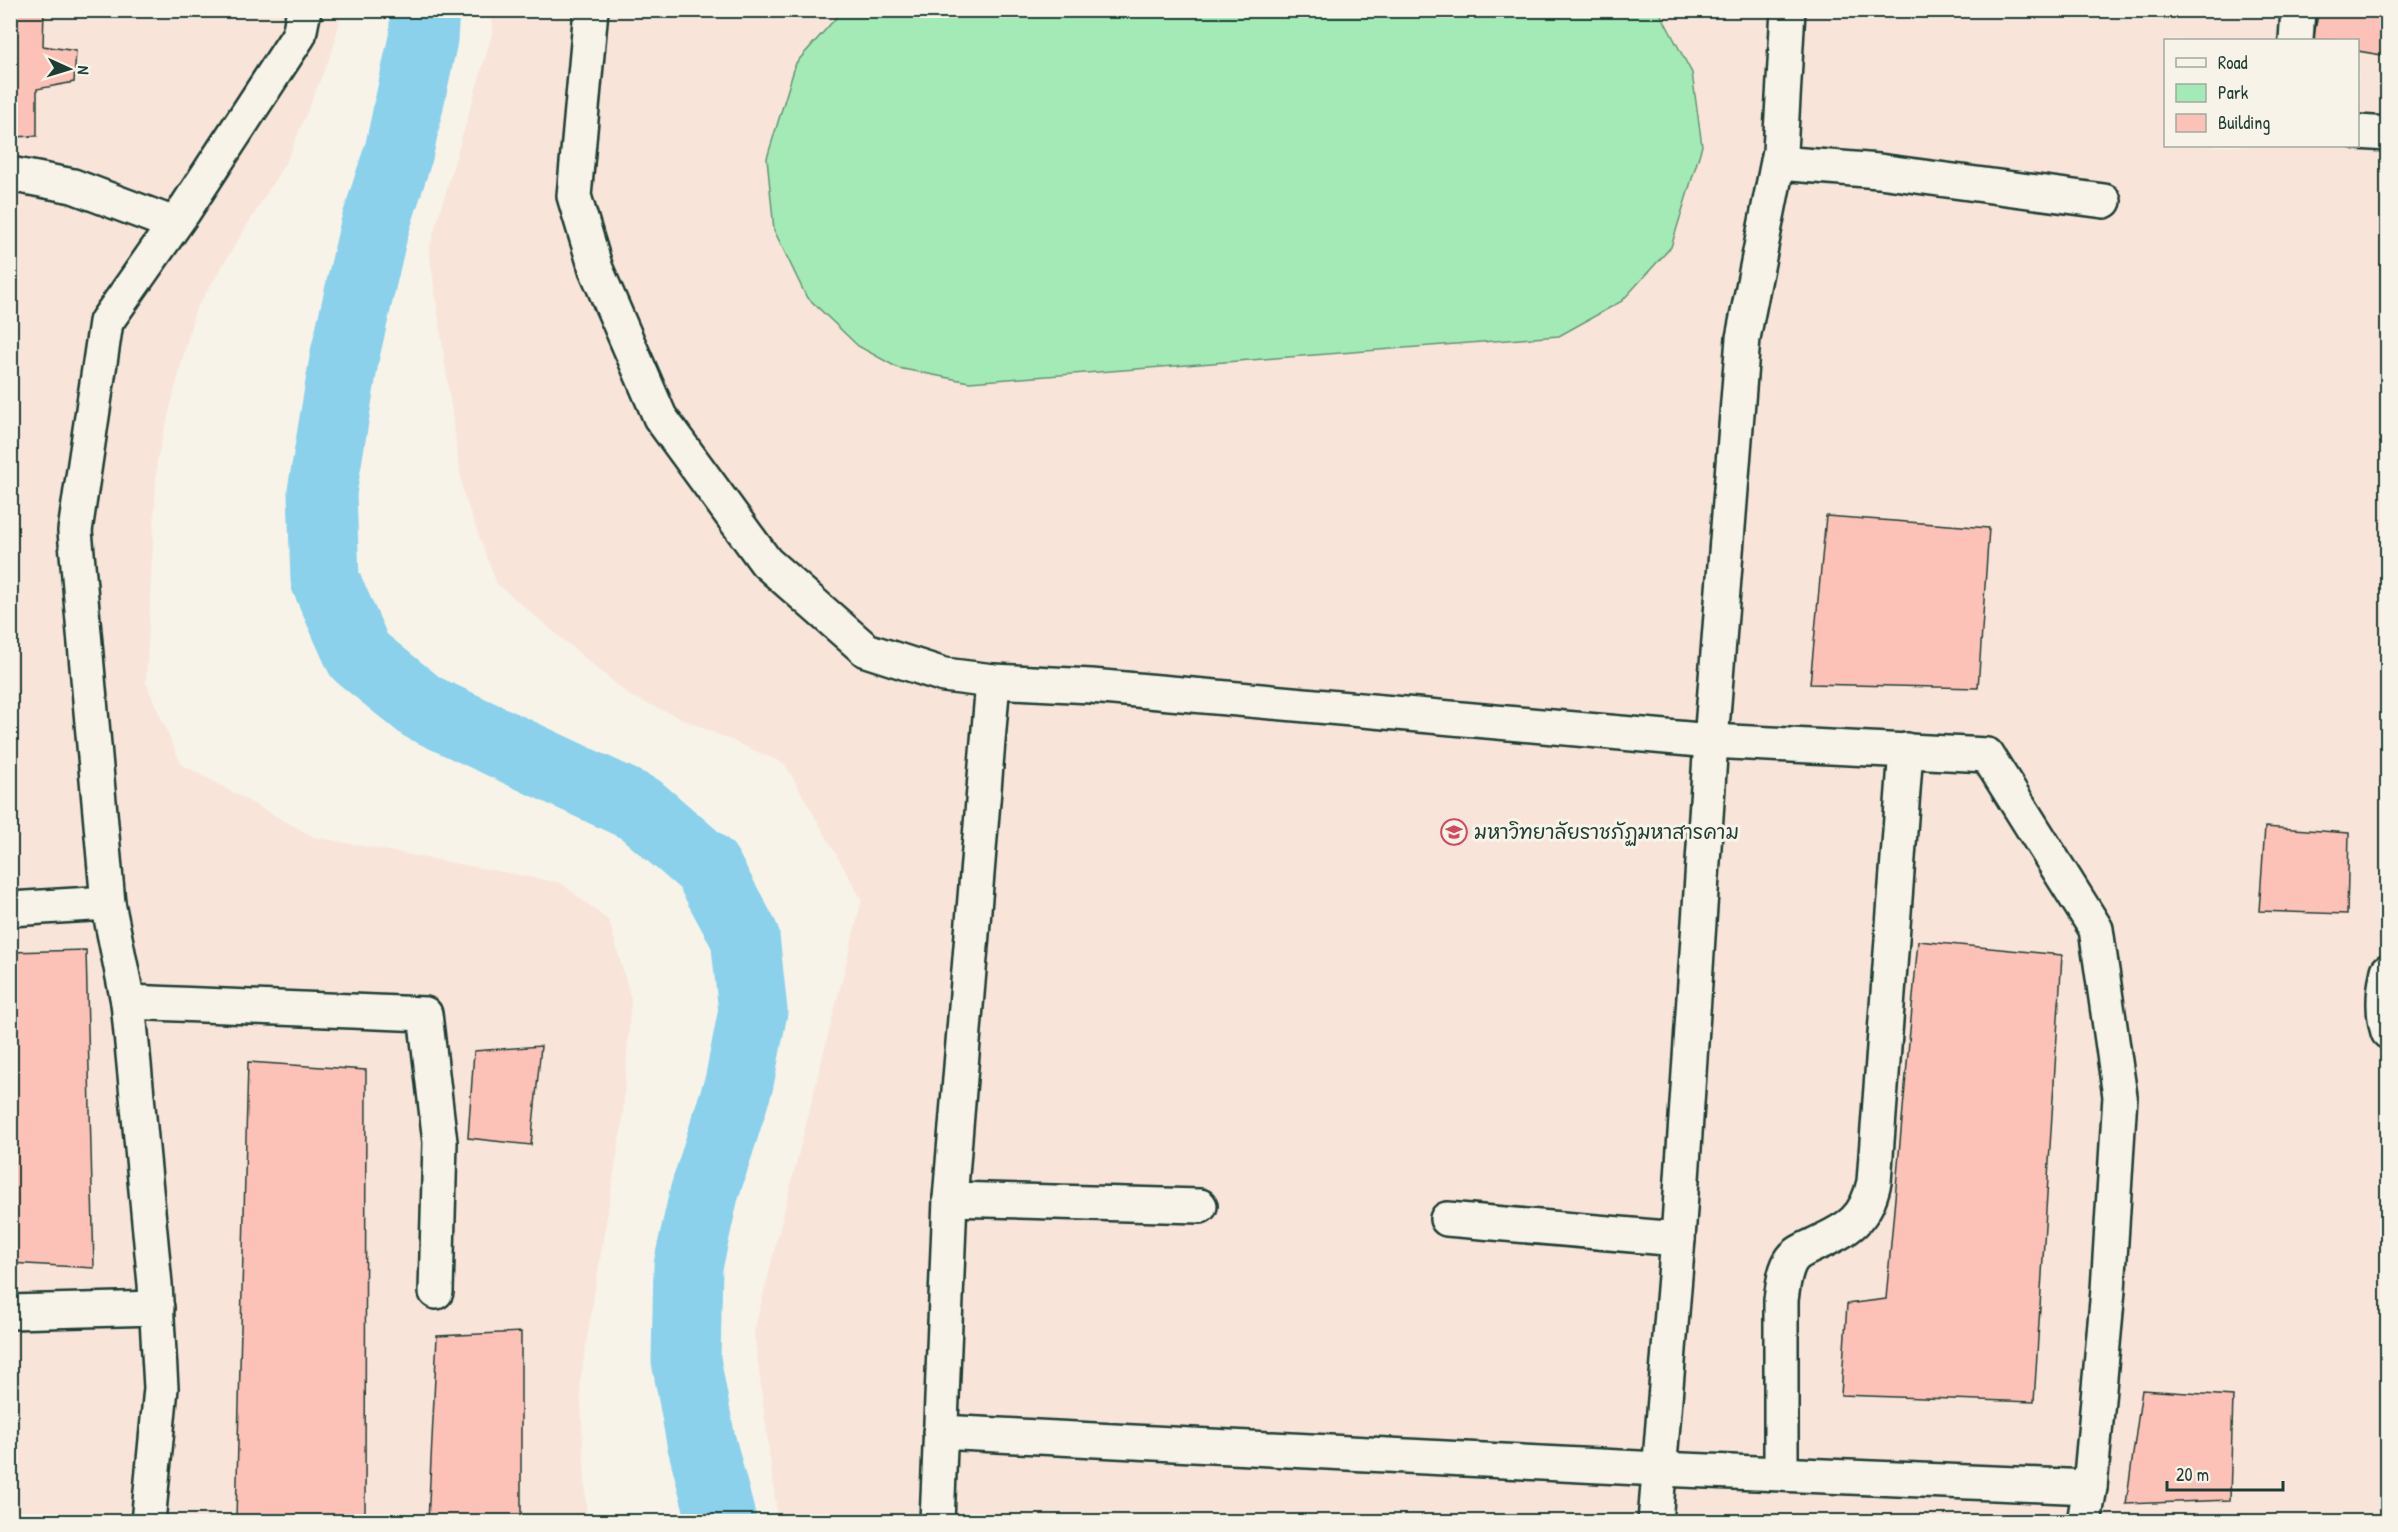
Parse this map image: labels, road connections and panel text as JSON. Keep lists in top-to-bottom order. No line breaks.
{"places":{"school or university":["มหาวิทยาลัยราชภัฏมหาสารคาม"]},"legend":["Road","Park","Building"],"scale_bar":"20 m","north":"right"}
